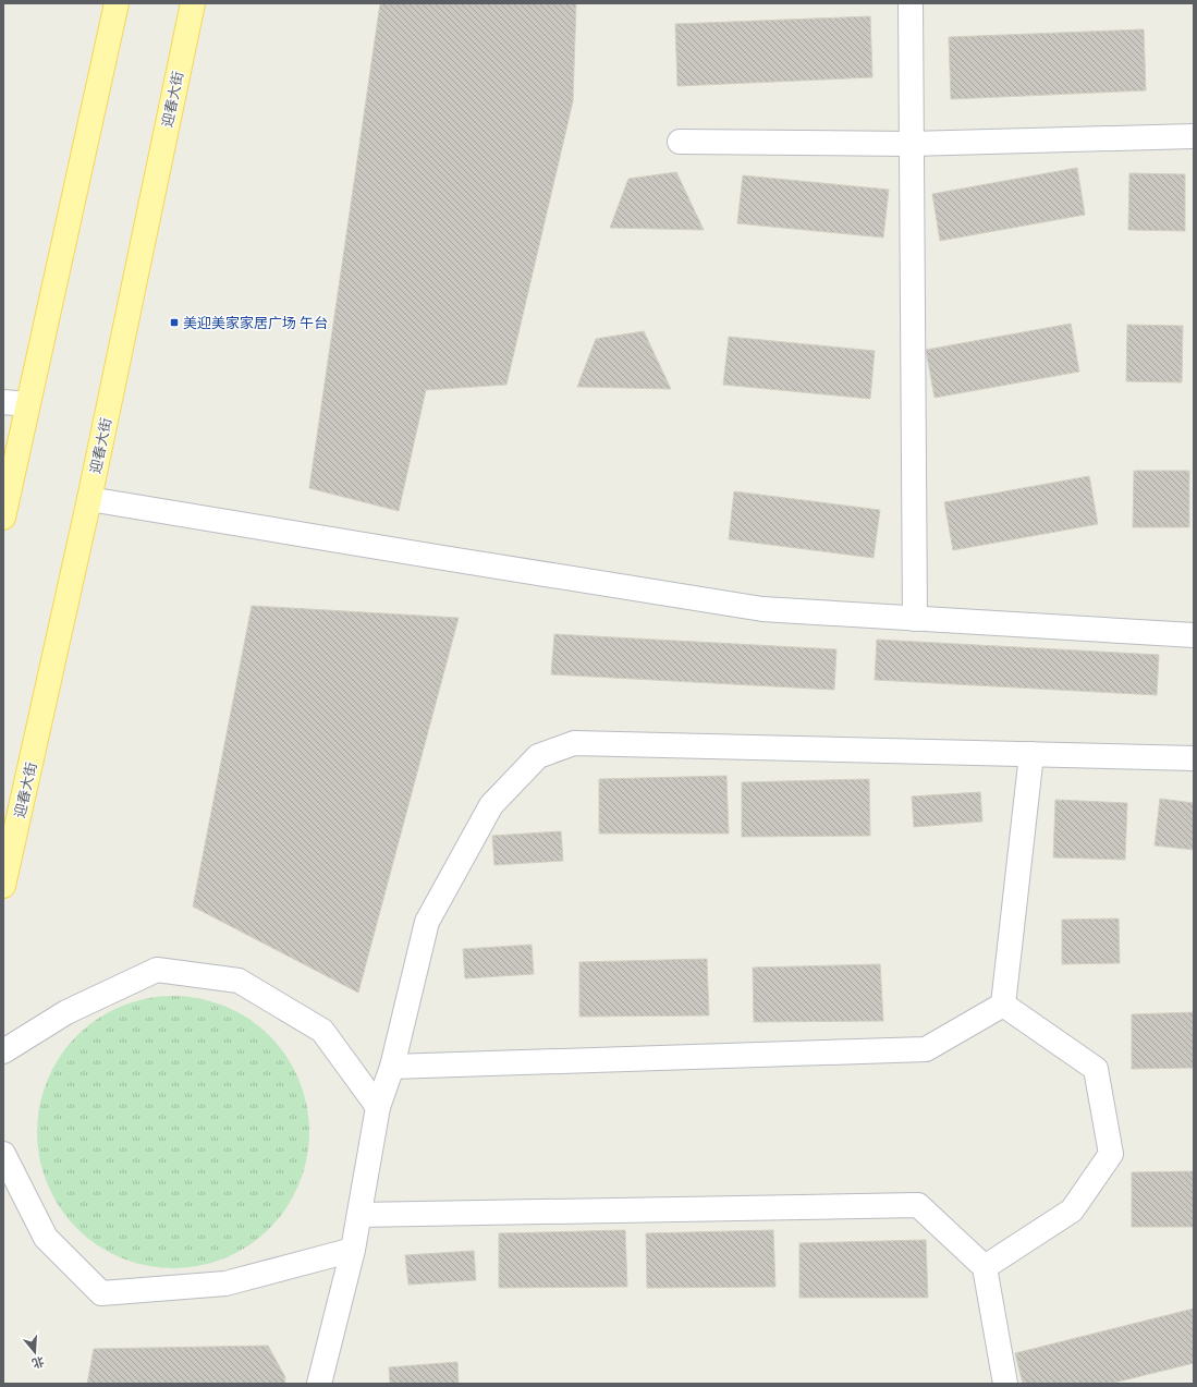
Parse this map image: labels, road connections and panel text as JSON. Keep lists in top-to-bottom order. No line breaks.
{"streets":{"main road":["迎春大街"]},"places":{"transit":["美迎美家家居广场 午台"]},"north":"bottom"}
